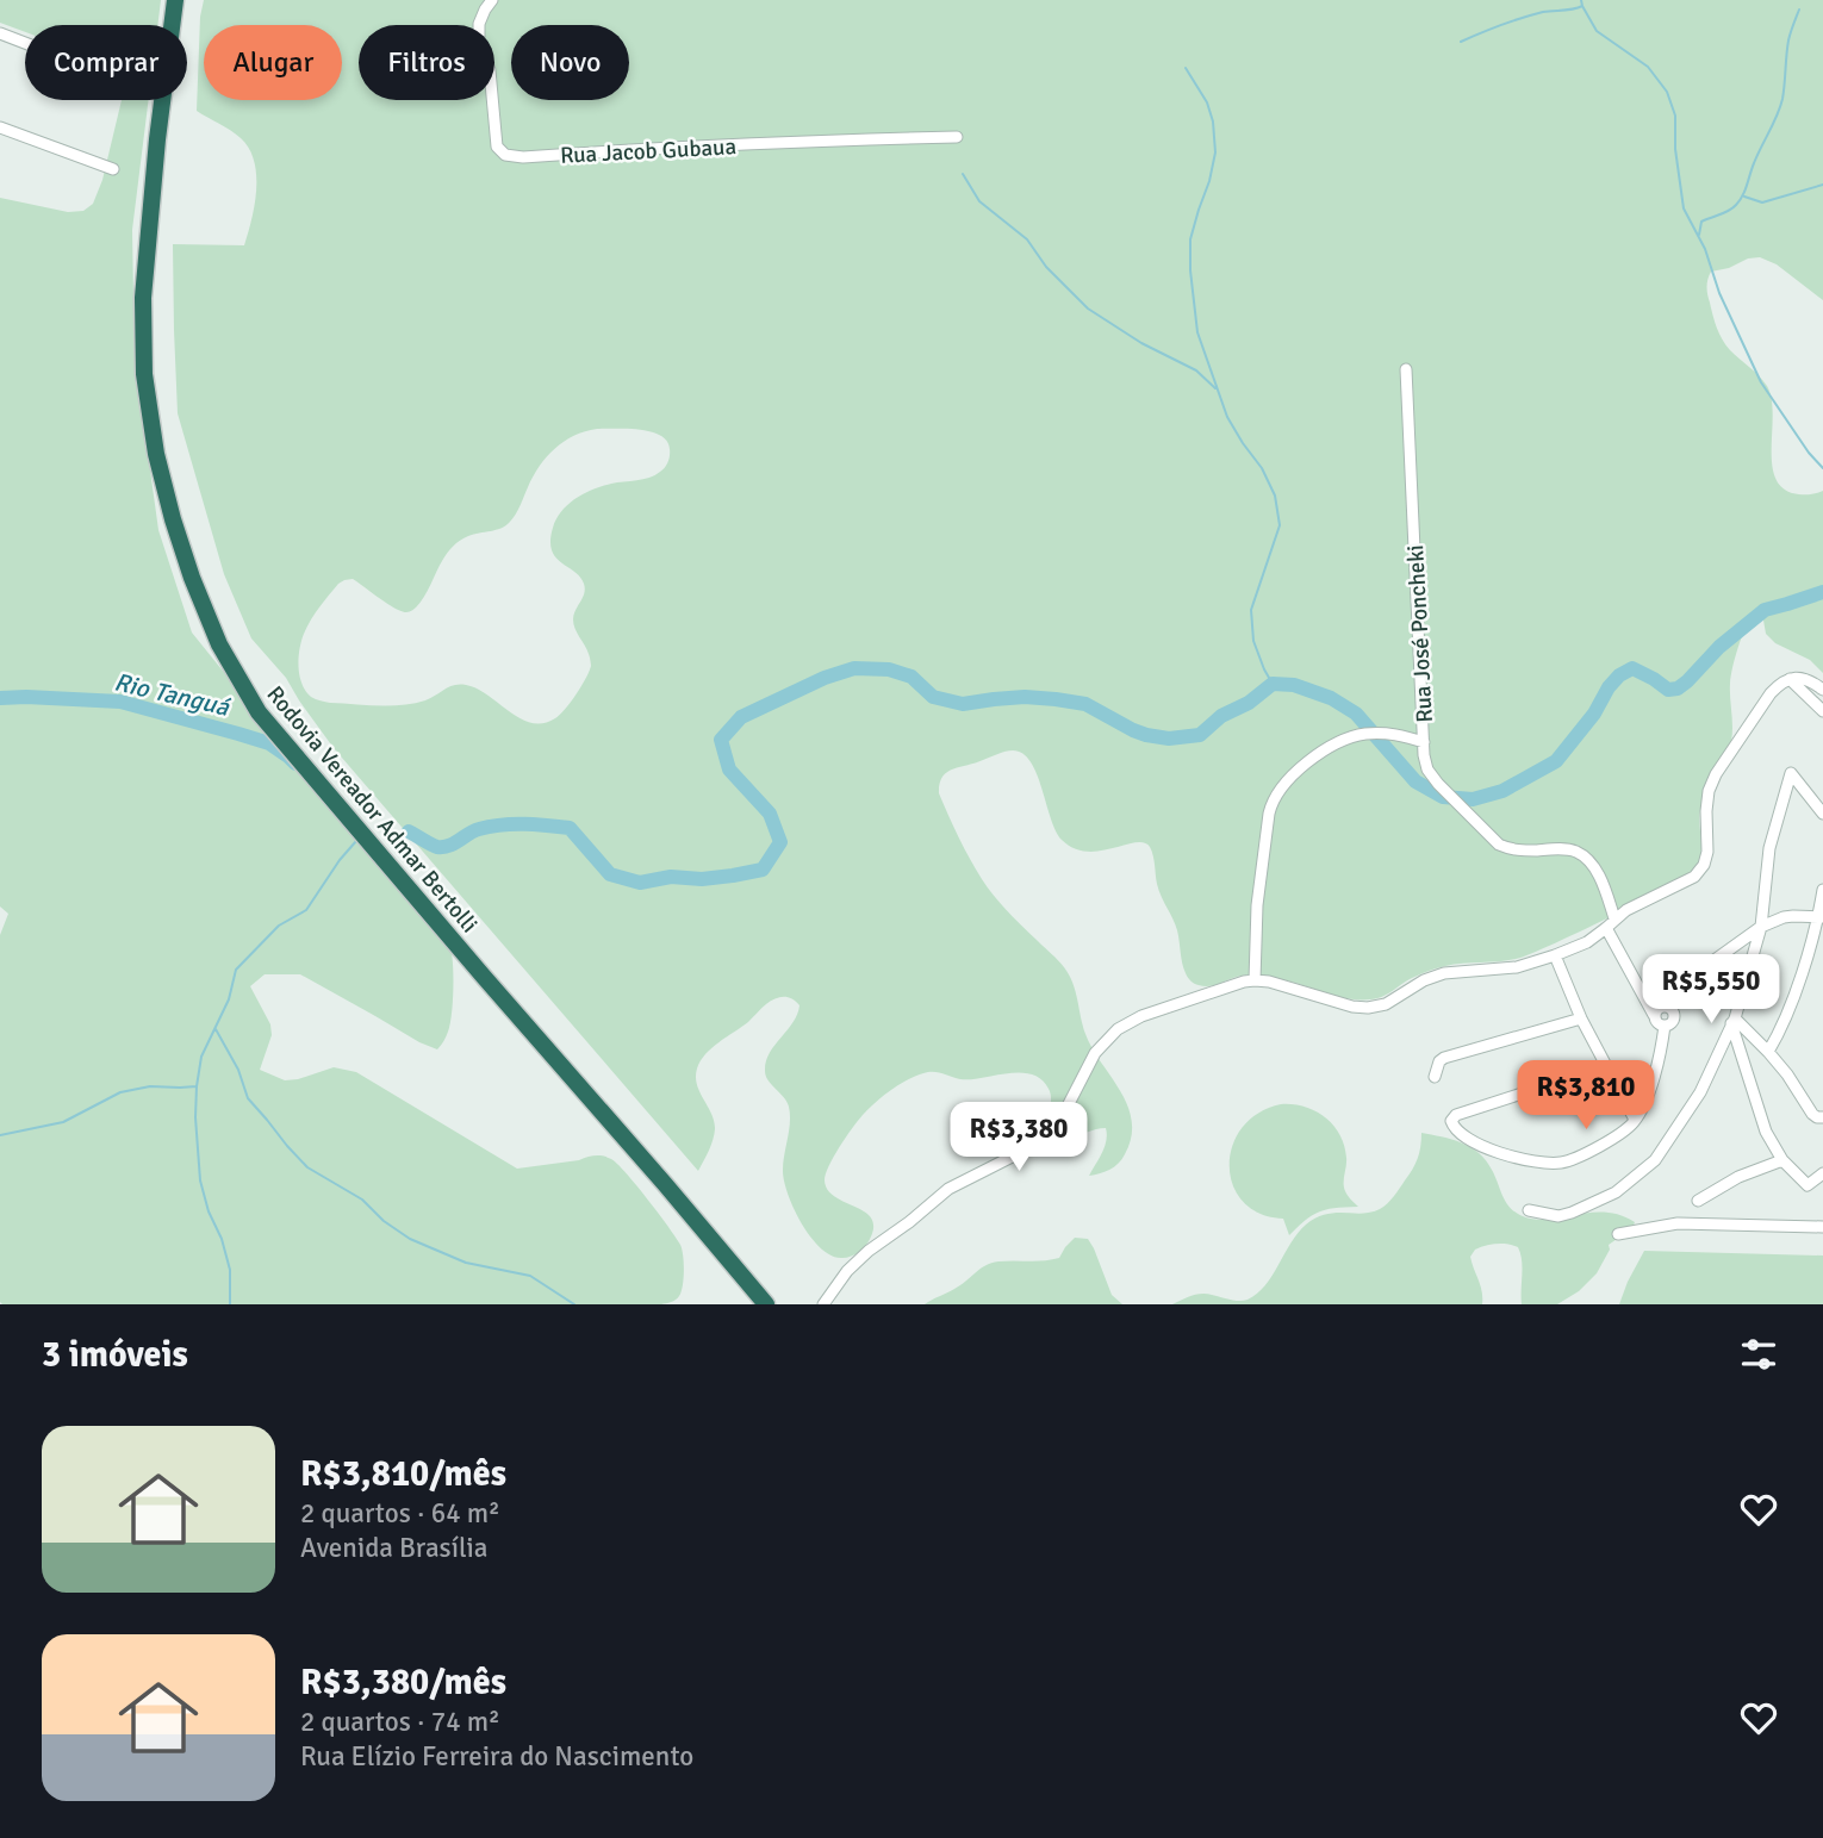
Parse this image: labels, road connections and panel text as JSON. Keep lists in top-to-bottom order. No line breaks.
{"streets":{"highway":["Rodovia Vereador Admar Bertolli"],"street":["Rua Jacob Gubaua","Rua José Poncheki"]},"water":["Rio Tanguá"],"page":{"chip":["Comprar","Alugar","Filtros","Novo"],"price":["R$5,550","R$3,810","R$3,380"],"heading":"3 imóveis","list":[{"name":"R$3,810/mês","note":"2 quartos · 64 m² · Avenida Brasília"},{"name":"R$3,380/mês","note":"2 quartos · 74 m² · Rua Elízio Ferreira do Nascimento"}]}}
